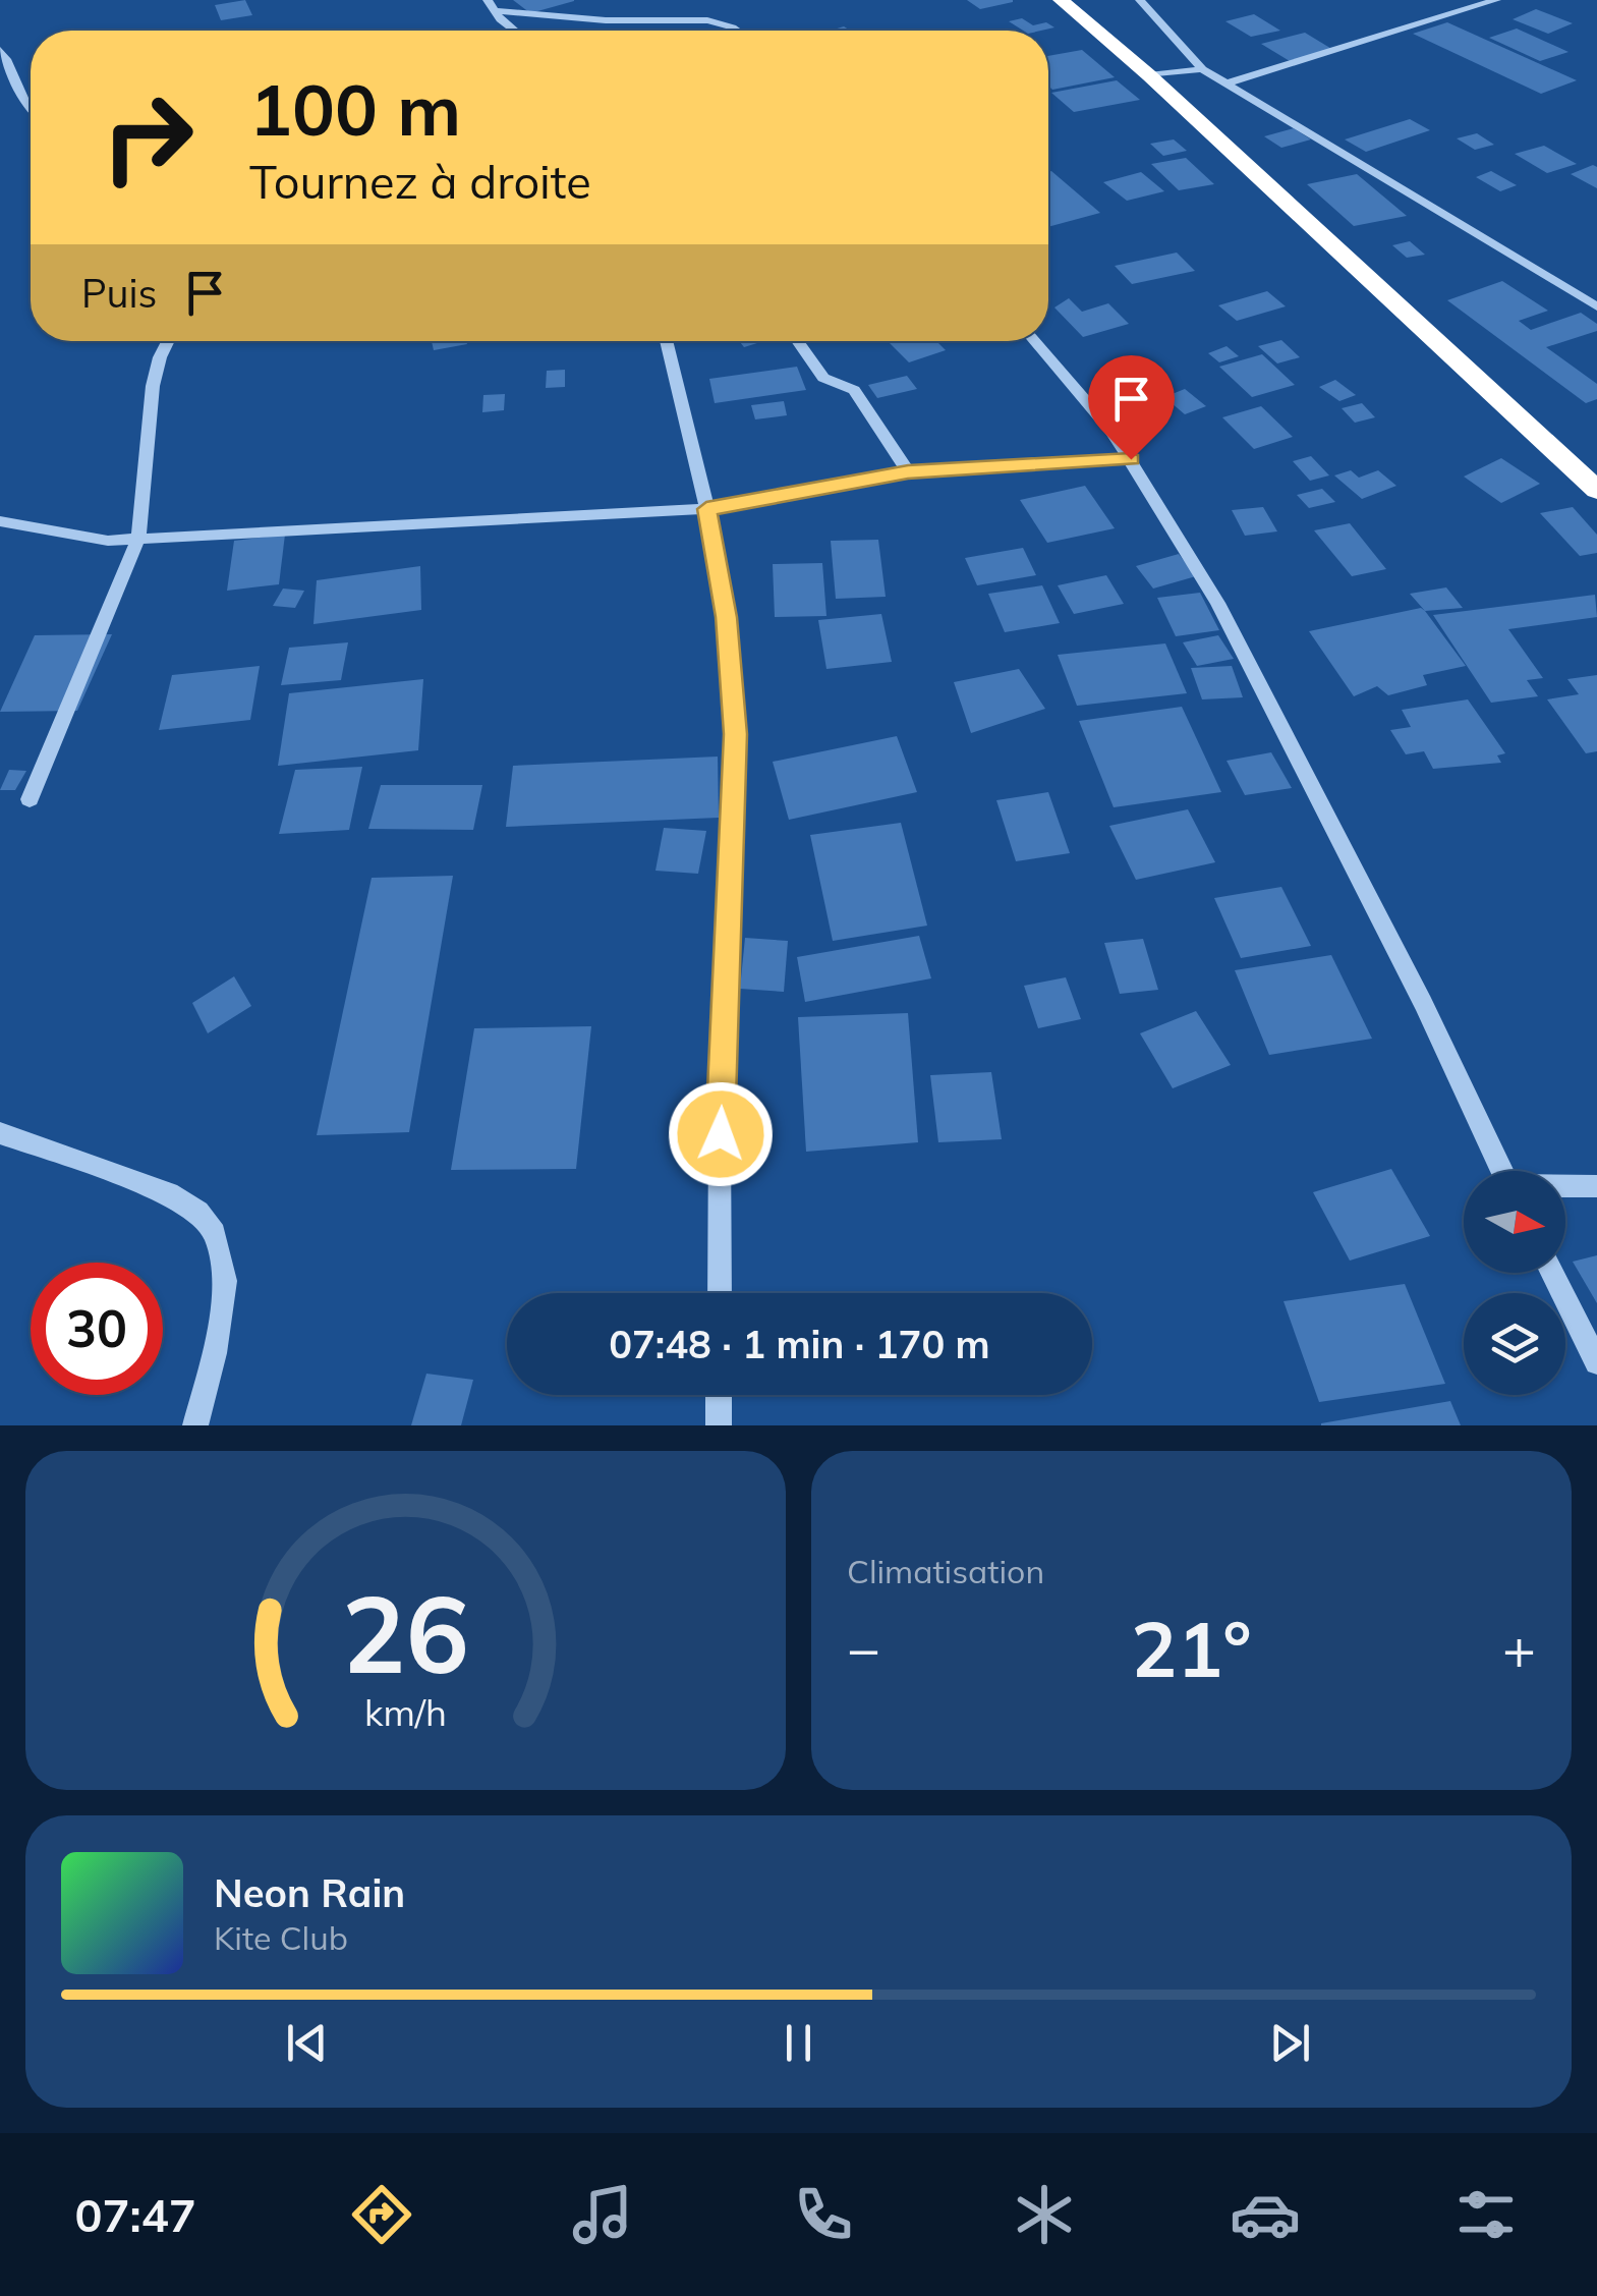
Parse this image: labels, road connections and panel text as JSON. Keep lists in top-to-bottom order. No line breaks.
{"north":"right","page":{"turn":["100 m","Tournez à droite"],"then":"Puis","limit":"30","trip":"07:48 · 1 min · 170 m","tile":"Climatisation","heat":["−","21°","+"],"song":["Neon Rain","Kite Club"],"tabs":"07:47","gauge":["26","km/h"]}}
